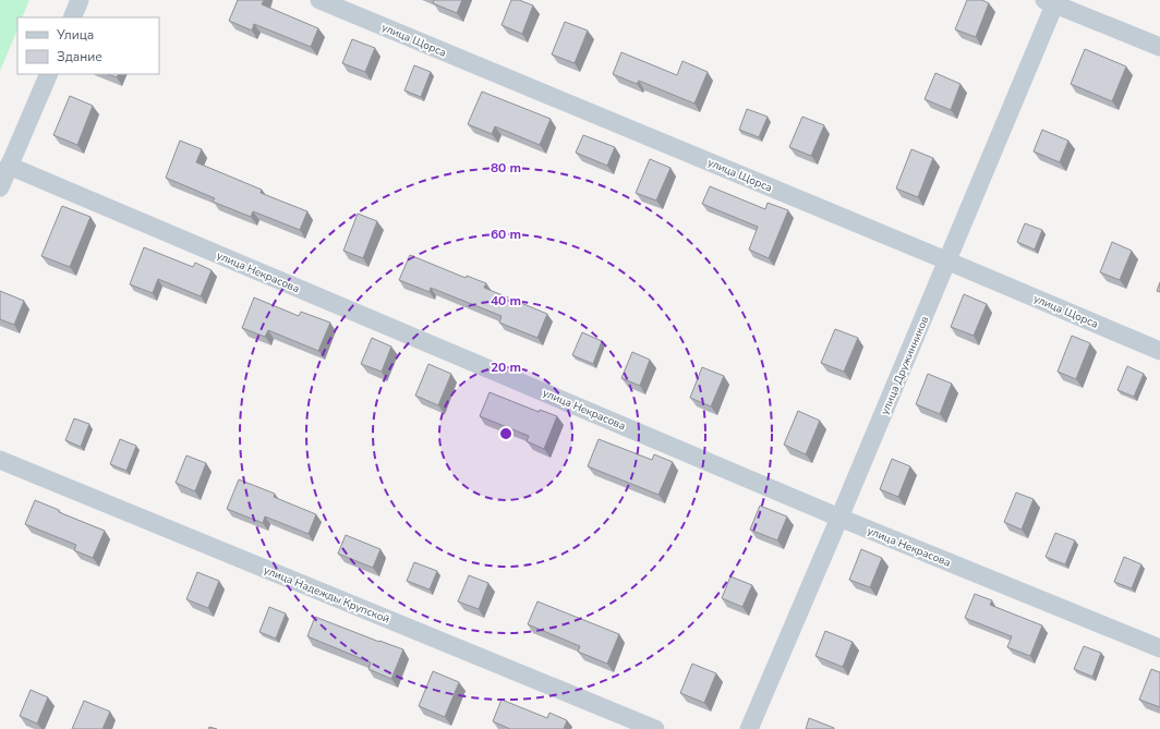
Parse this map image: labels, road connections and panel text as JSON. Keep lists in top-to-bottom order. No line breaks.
{"streets":{"street":["улица Щорса","улица Некрасова","улица Дружинников","улица Надежды Крупской"]},"crossings":[["улица Щорса","улица Дружинников"],["улица Некрасова","улица Дружинников"]],"legend":["Улица","Здание"],"rings":["80 m","60 m","40 m","20 m"]}
